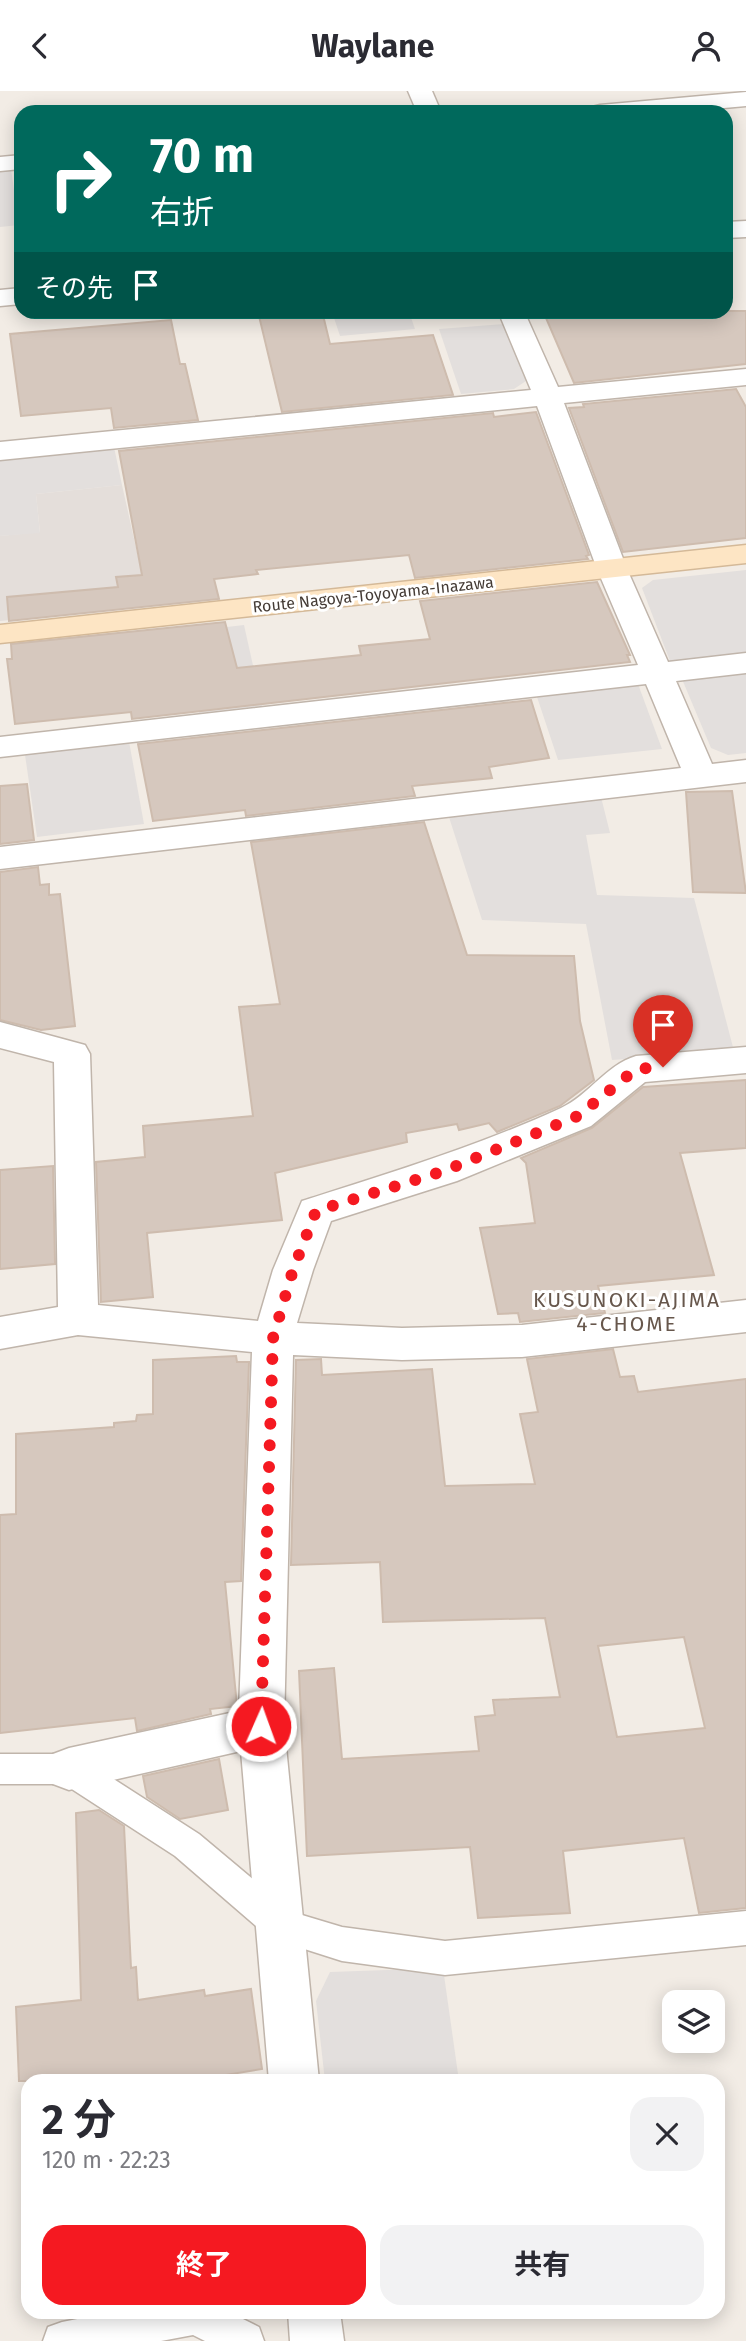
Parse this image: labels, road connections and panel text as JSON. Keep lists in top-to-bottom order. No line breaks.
{"streets":{"main road":["Route Nagoya-Toyoyama-Inazawa"]},"districts":["KUSUNOKI-AJIMA 4-CHOME"],"page":{"header":"Waylane","turn":["70 m","右折"],"then":"その先","heading":["2 分","120 m · 22:23"],"buttons":["終了","共有"]}}
